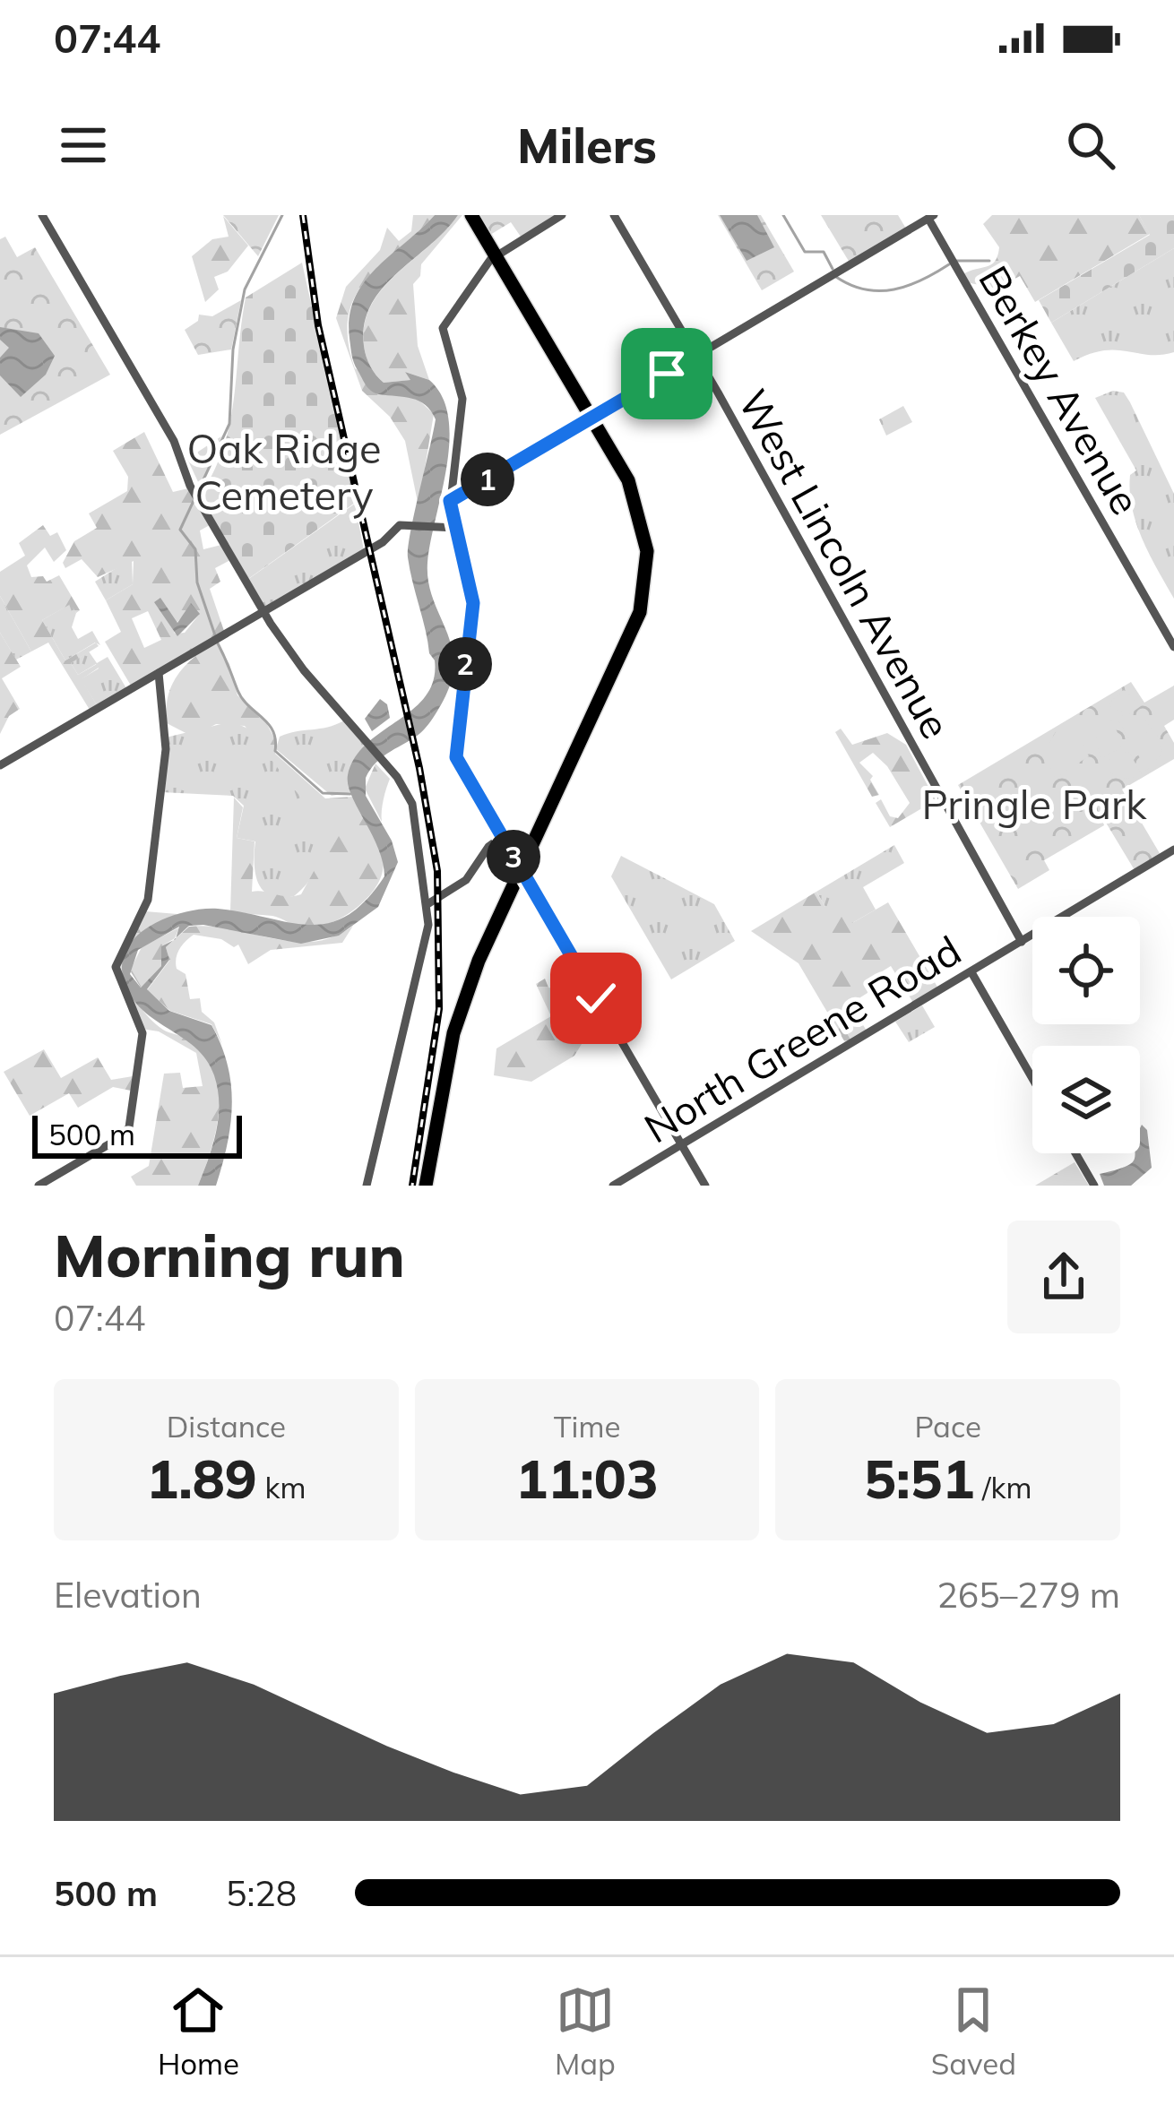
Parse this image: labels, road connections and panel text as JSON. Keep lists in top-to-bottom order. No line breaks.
{"streets":{"street":["Berkey Avenue","West Lincoln Avenue","North Greene Road"]},"crossings":[["West Lincoln Avenue","North Greene Road"]],"parks":["Oak Ridge Cemetery","Pringle Park"],"scale_bar":"500 m","page":{"status":"07:44","header":"Milers","pins":["1","2","3"],"scale":"500 m","heading":["Morning run","07:44"],"stats":[["Distance","1.89 km"],["Time","11:03"],["Pace","5:51 /km"]],"chart":["Elevation","265–279 m"],"list":[{"name":"500 m","note":"5:28"}],"tabs":["Home","Map","Saved"]}}
